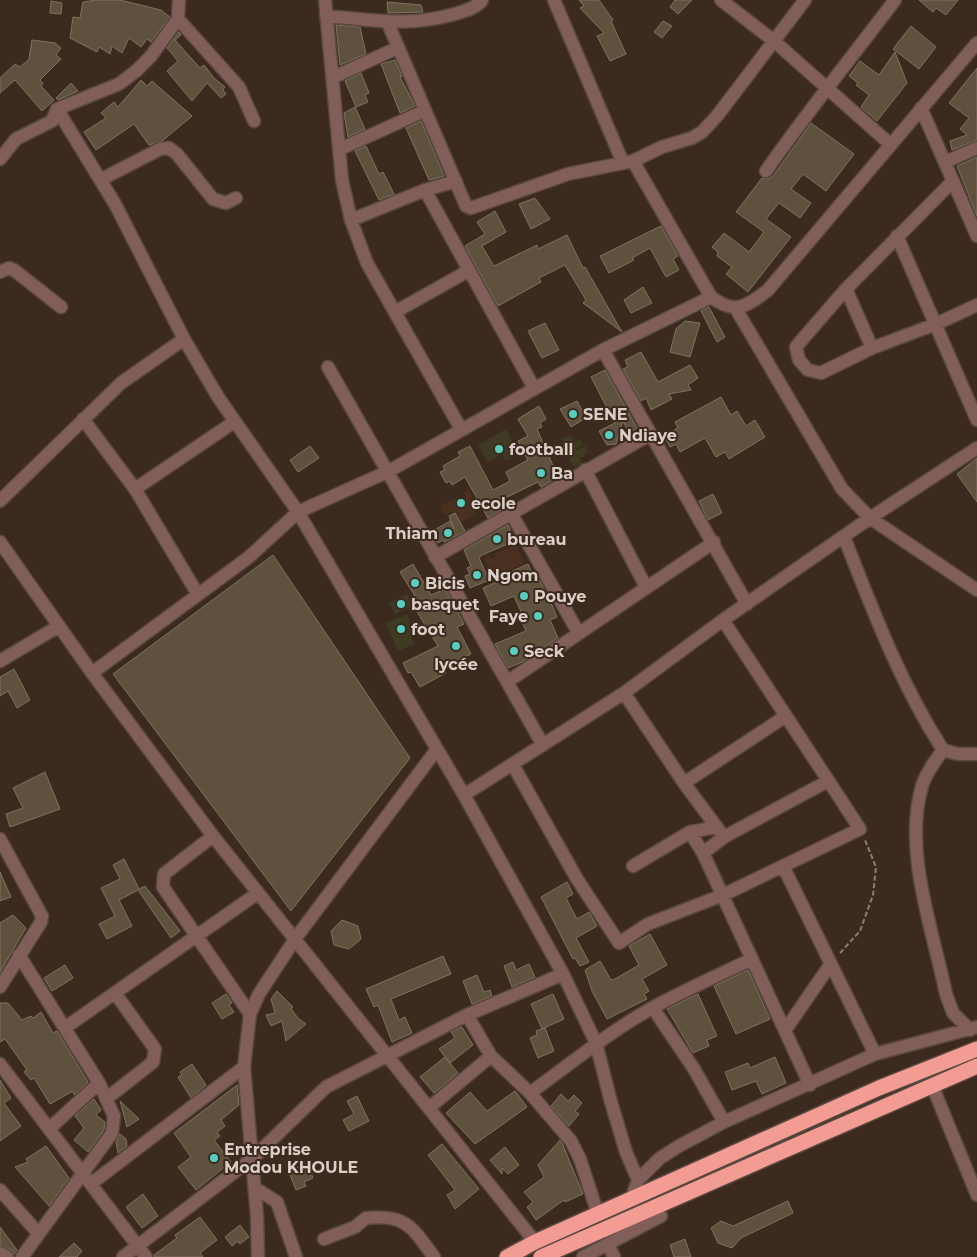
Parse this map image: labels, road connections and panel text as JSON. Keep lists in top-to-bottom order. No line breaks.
{"places":["SENE","Ndiaye","football","Ba","ecole","Thiam","bureau","Ngom","Bicis","Pouye","basquet","Faye","foot","lycée","Seck","Entreprise Modou KHOULE"]}
